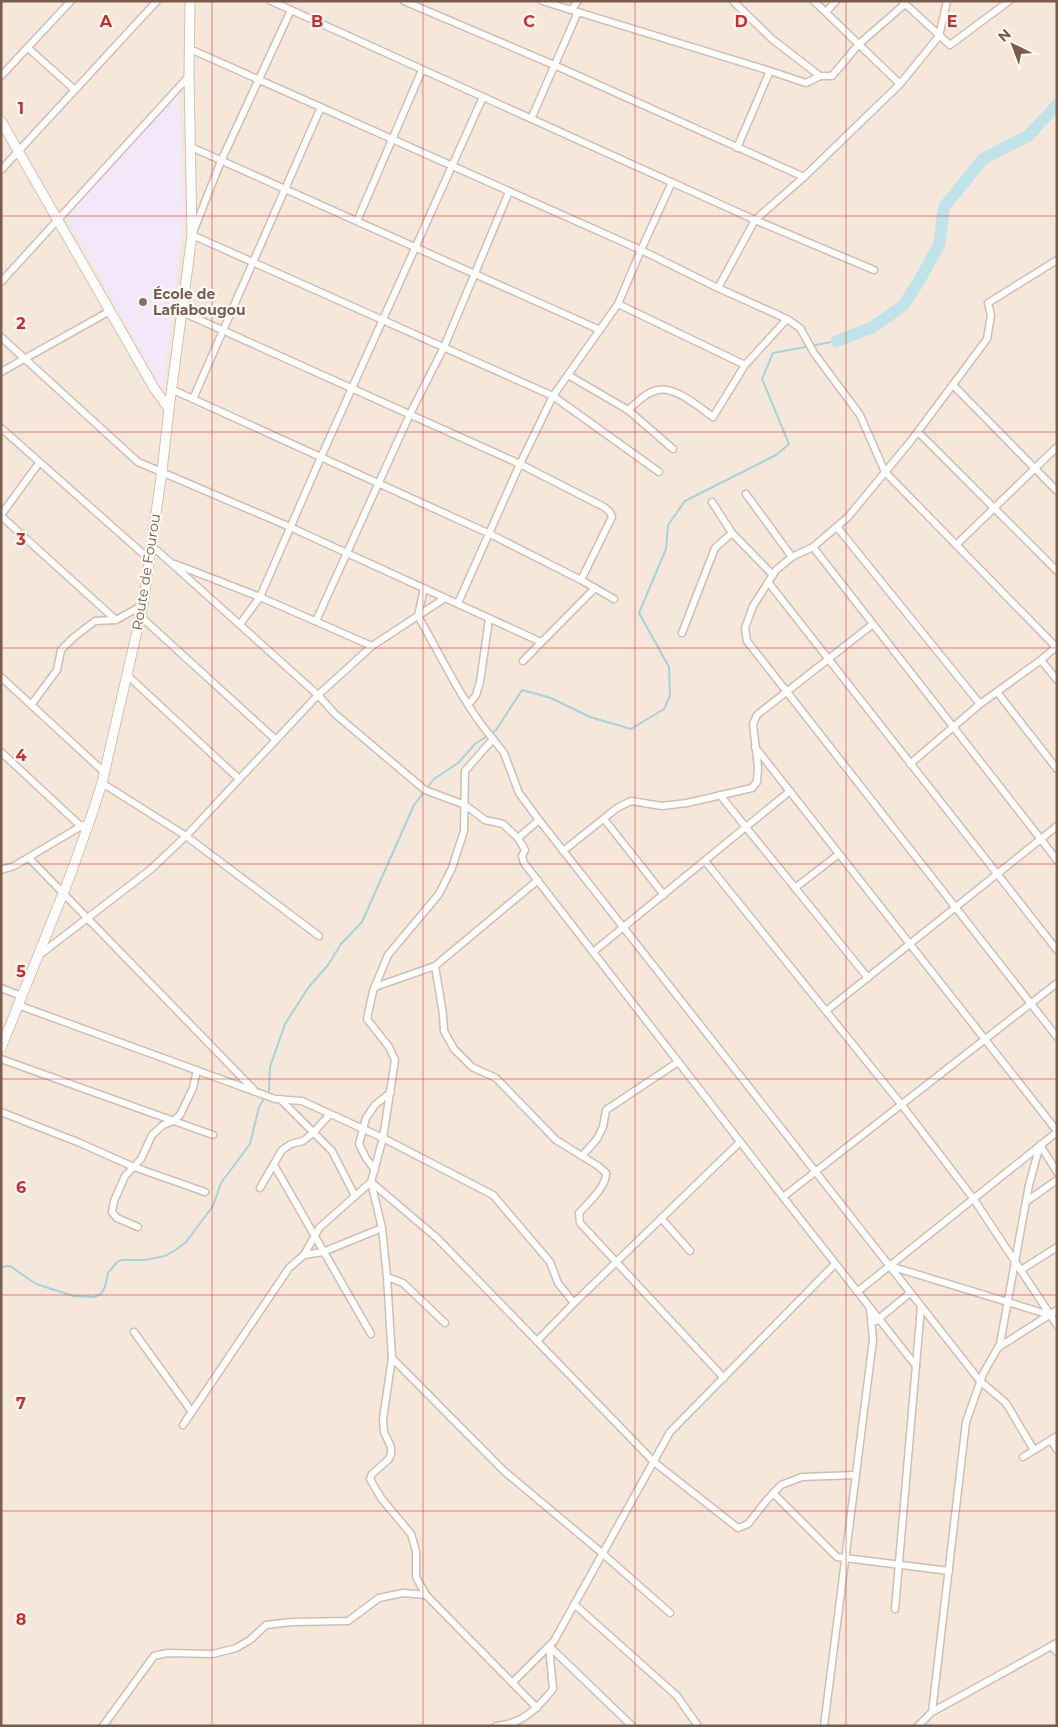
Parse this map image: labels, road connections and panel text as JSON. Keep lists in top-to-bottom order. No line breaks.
{"streets":{"main road":["Route de Fourou"]},"places":["École de Lafiabougou"],"north":"top left","grid":{"columns":["A","B","C","D","E"],"rows":["1","2","3","4","5","6","7","8"]}}
